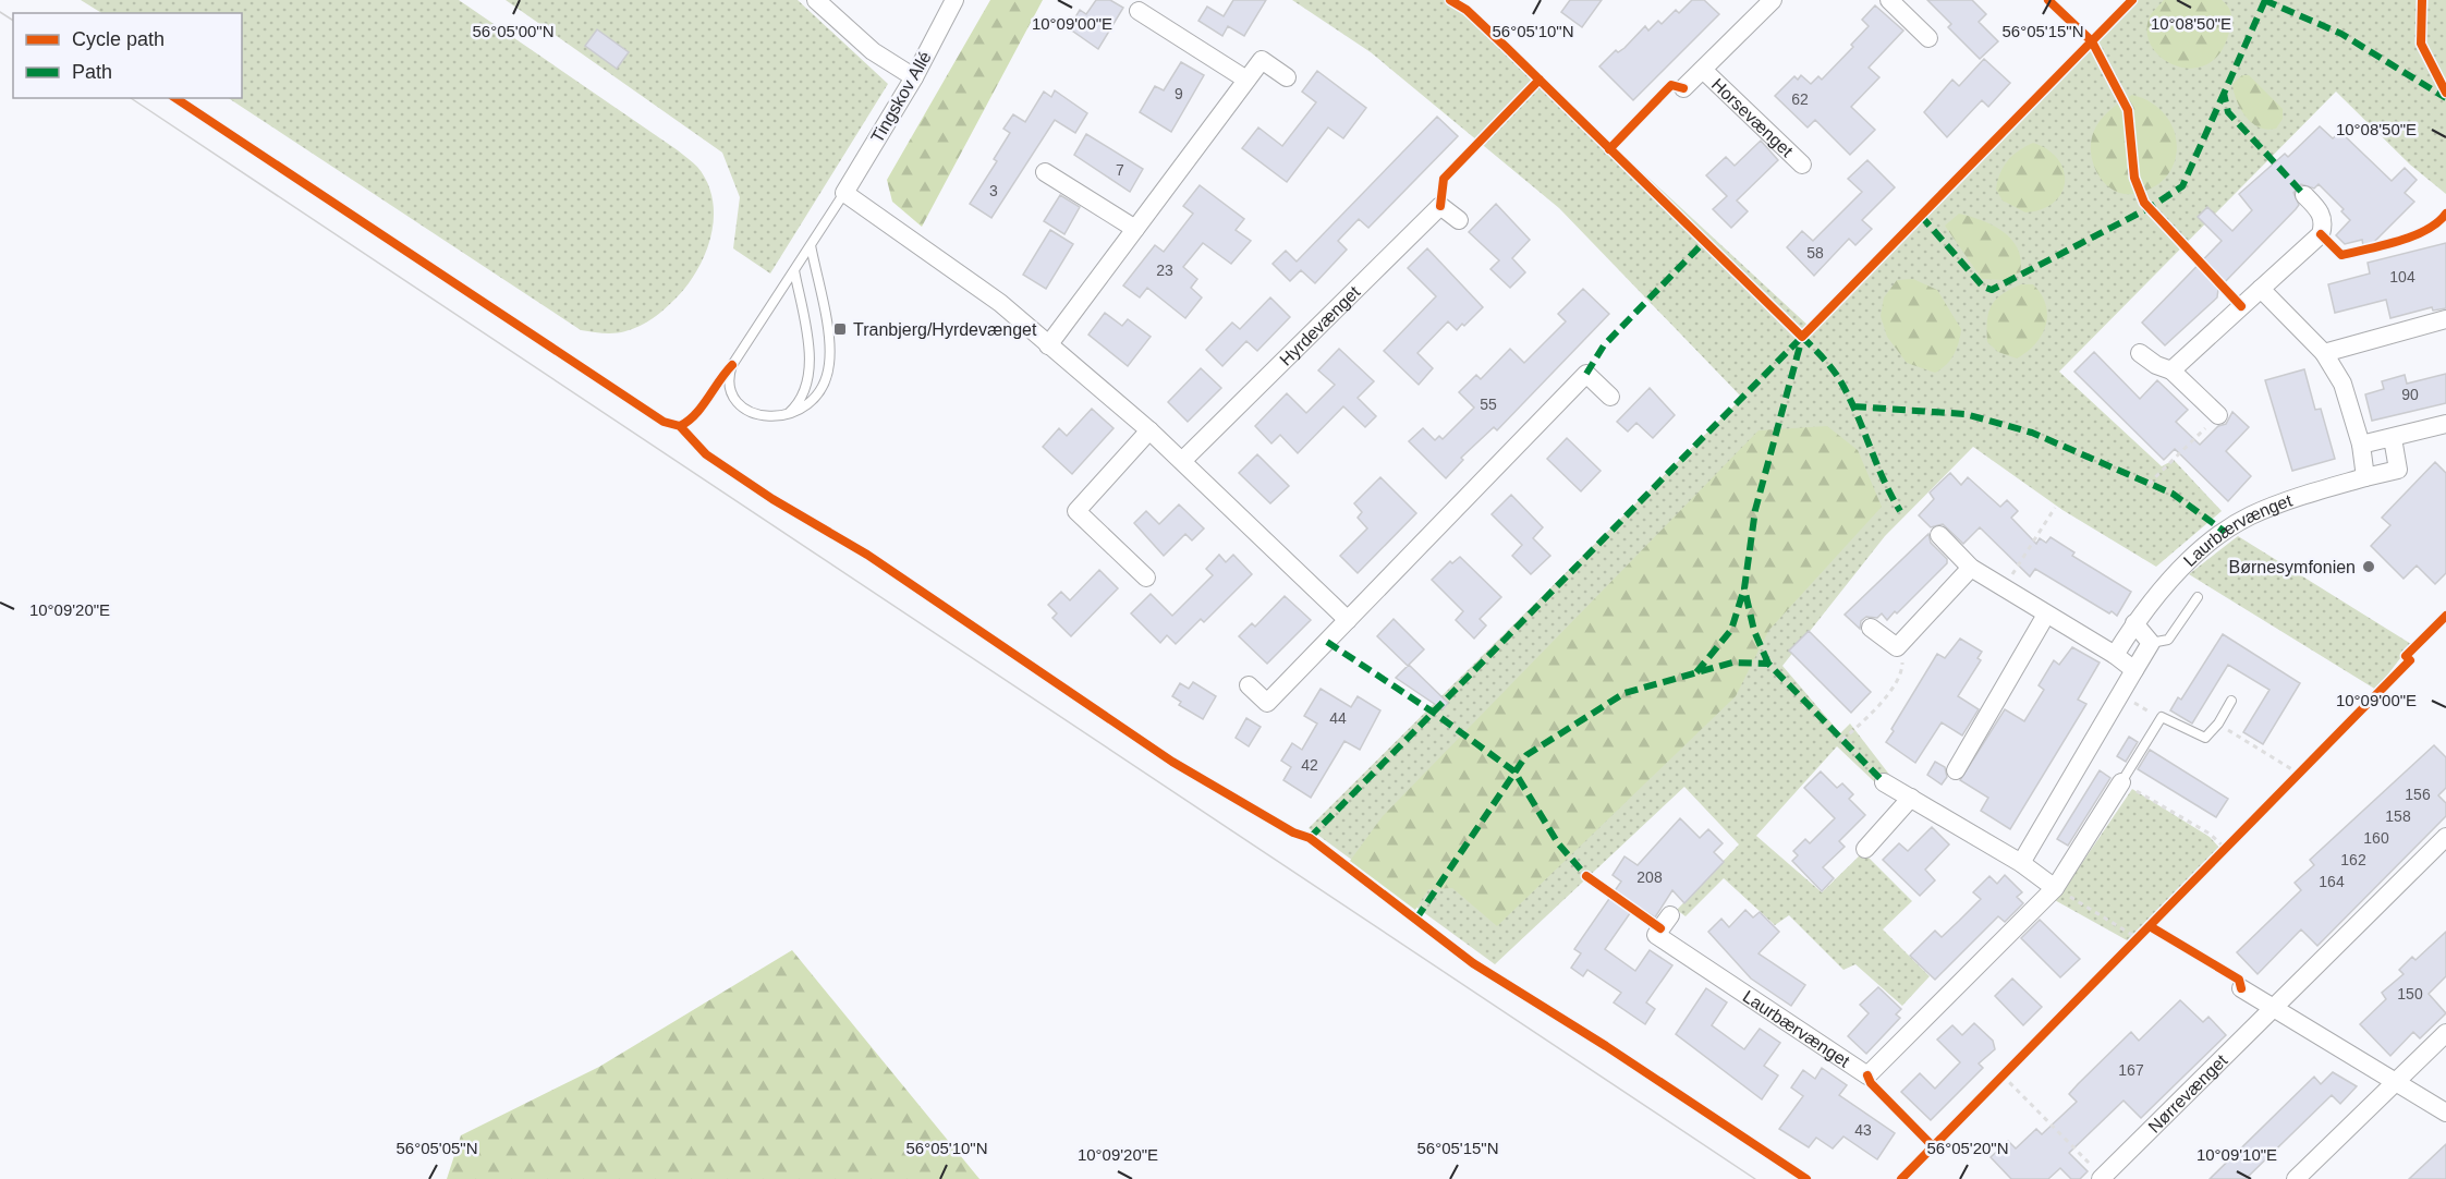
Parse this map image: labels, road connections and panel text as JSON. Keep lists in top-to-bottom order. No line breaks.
{"streets":{"street":["Tingskov Allé","Horsevænget","Hyrdevænget","Laurbærvænget","Nørrevænget"]},"places":{"transit":["Tranbjerg/Hyrdevænget"],"other":["Børnesymfonien"]},"house_numbers":["9","62","7","3","58","23","104","90","55","44","42","156","158","160","162","208","164","150","167","43"],"legend":["Cycle path","Path"],"coordinates":["10°09'00\"E","10°08'50\"E","56°05'00\"N","56°05'10\"N","56°05'15\"N","10°09'20\"E","56°05'05\"N","56°05'20\"N","10°09'10\"E"]}
